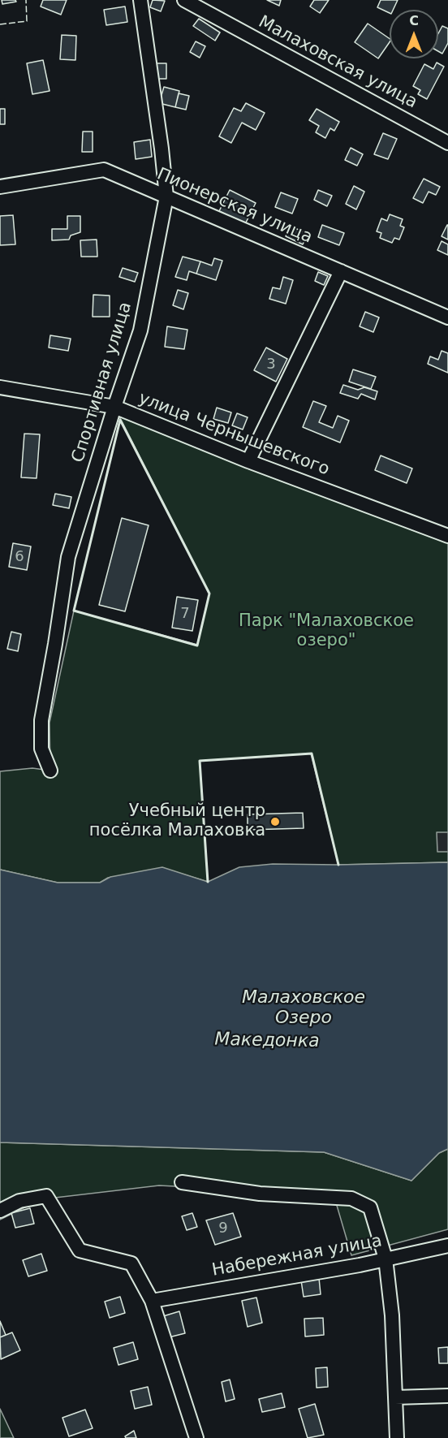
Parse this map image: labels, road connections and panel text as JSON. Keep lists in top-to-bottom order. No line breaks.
{"streets":{"street":["Малаховская улица","Пионерская улица","Спортивная улица","улица Чернышевского","Набережная улица"]},"crossings":[["Пионерская улица","Спортивная улица"],["Спортивная улица","улица Чернышевского"]],"water":["Малаховское Озеро","Македонка"],"parks":["Парк \"Малаховское озеро\""],"places":["Учебный центр посёлка Малаховка"],"house_numbers":["3","6","7","9"],"north":"top"}
